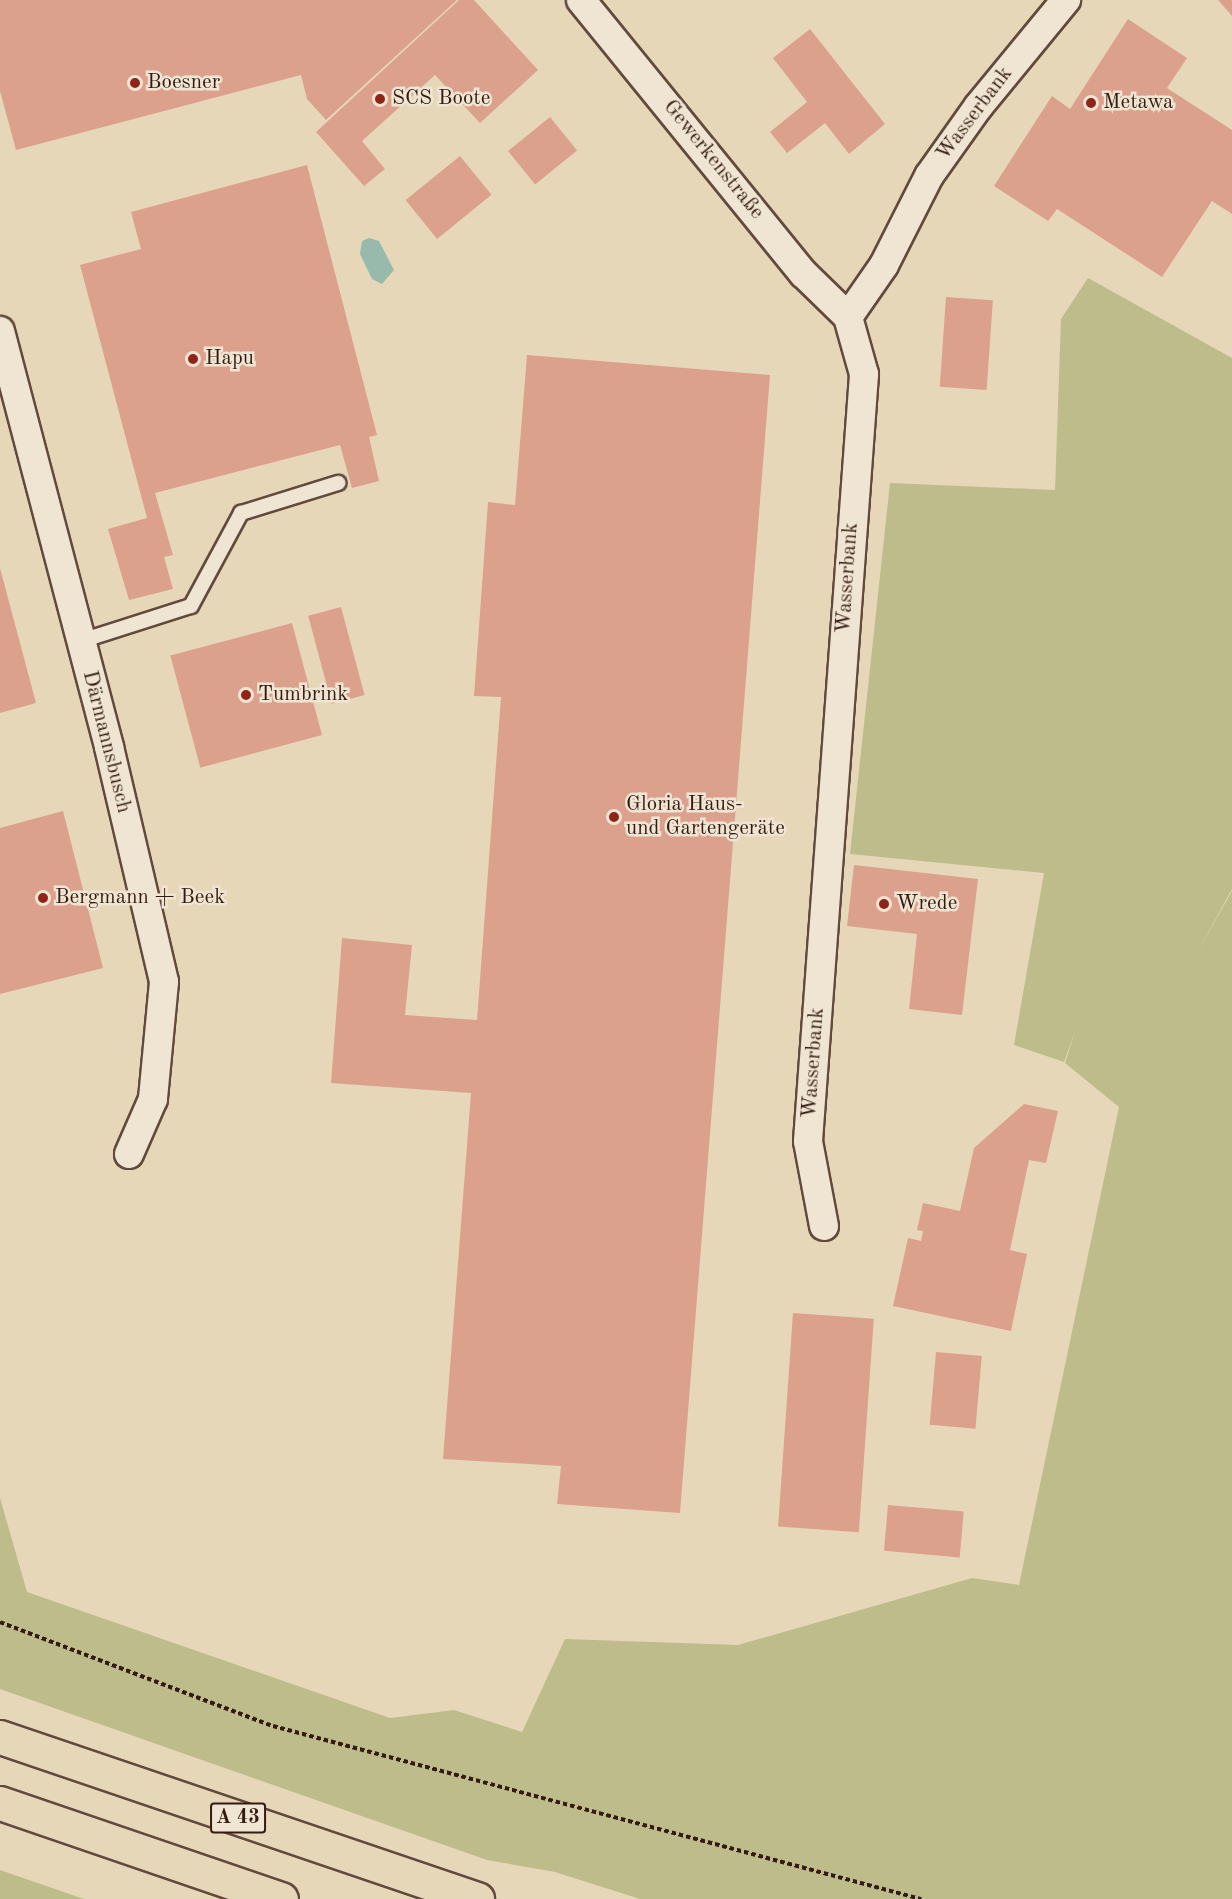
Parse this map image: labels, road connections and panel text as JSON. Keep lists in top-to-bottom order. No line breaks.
{"streets":{"highway":["A 43"],"street":["Wasserbank","Gewerkenstraße","Därmannsbusch"]},"crossings":[["Wasserbank","Gewerkenstraße"]],"places":["Boesner","SCS Boote","Metawa","Hapu","Tumbrink","Gloria Haus- und Gartengeräte","Bergmann + Beek","Wrede"]}
